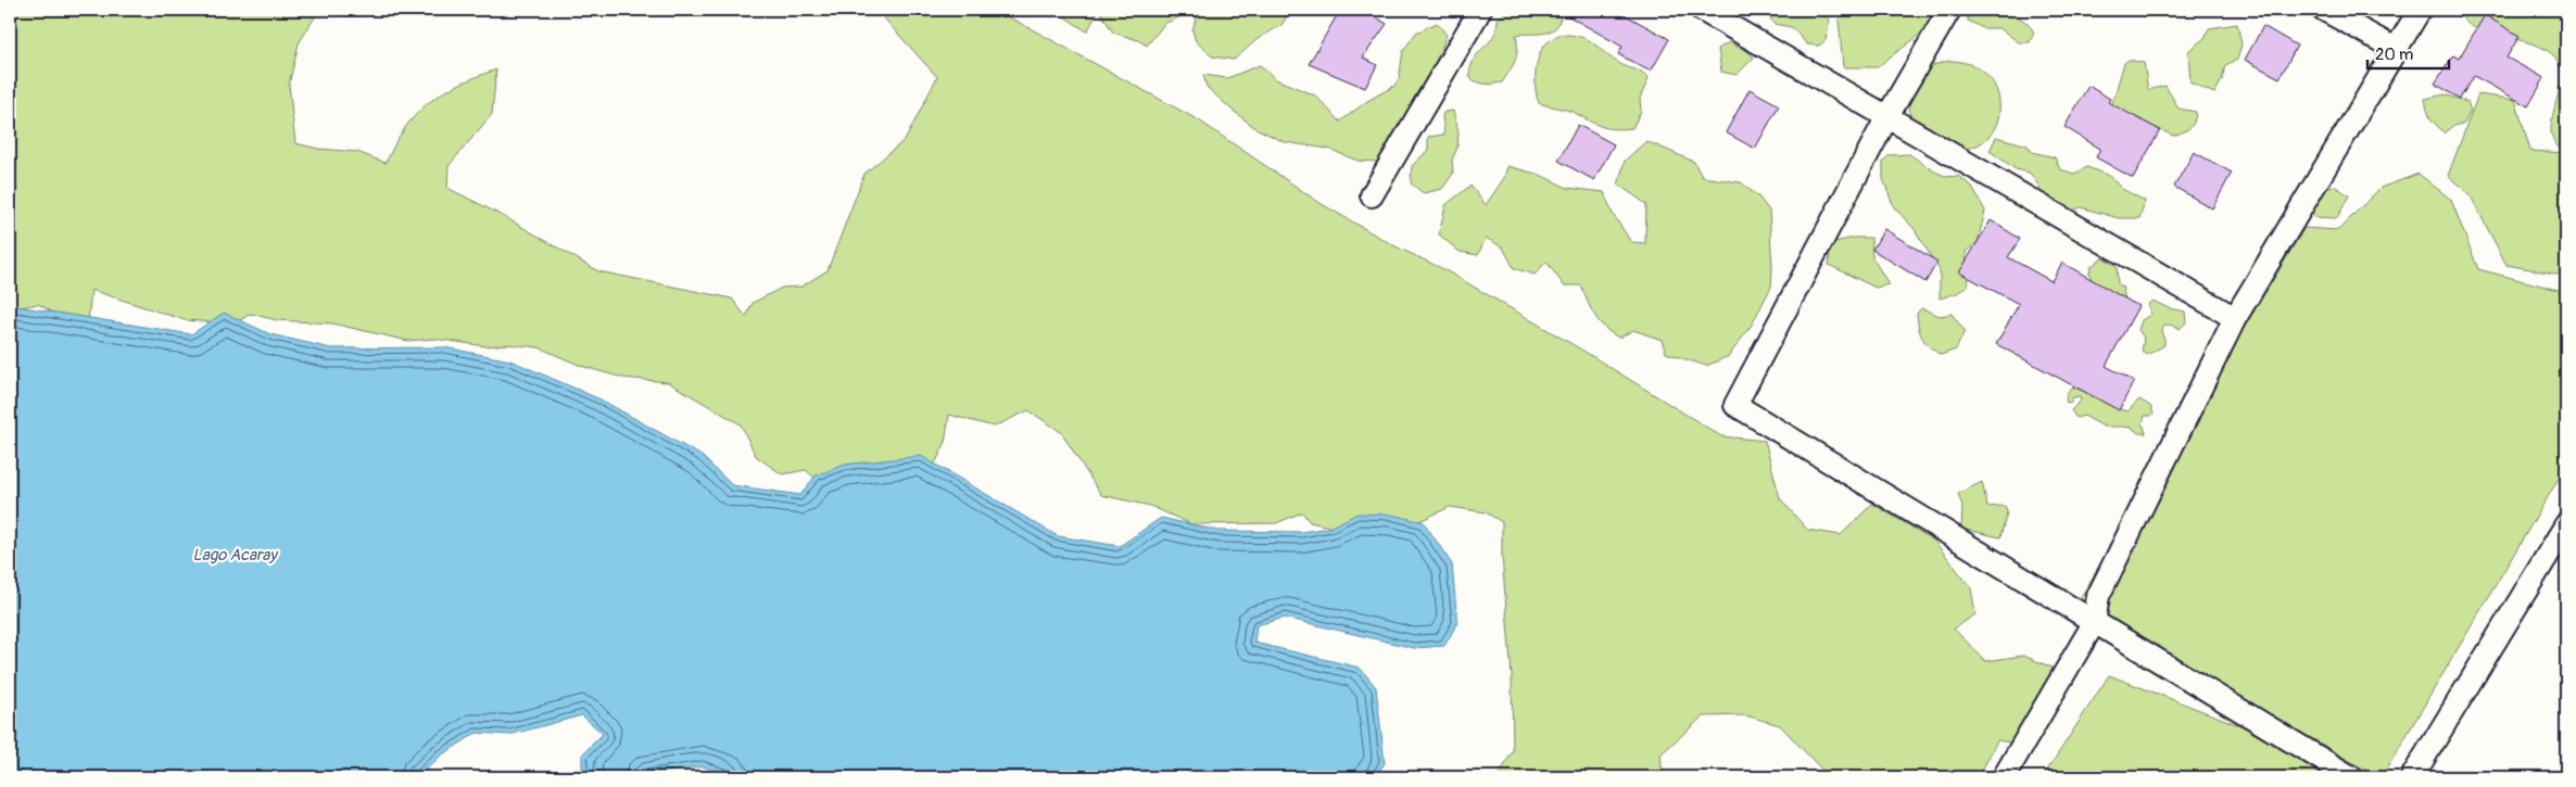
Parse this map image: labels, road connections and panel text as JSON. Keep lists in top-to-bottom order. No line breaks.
{"water":["Lago Acaray"],"scale_bar":"20 m"}
